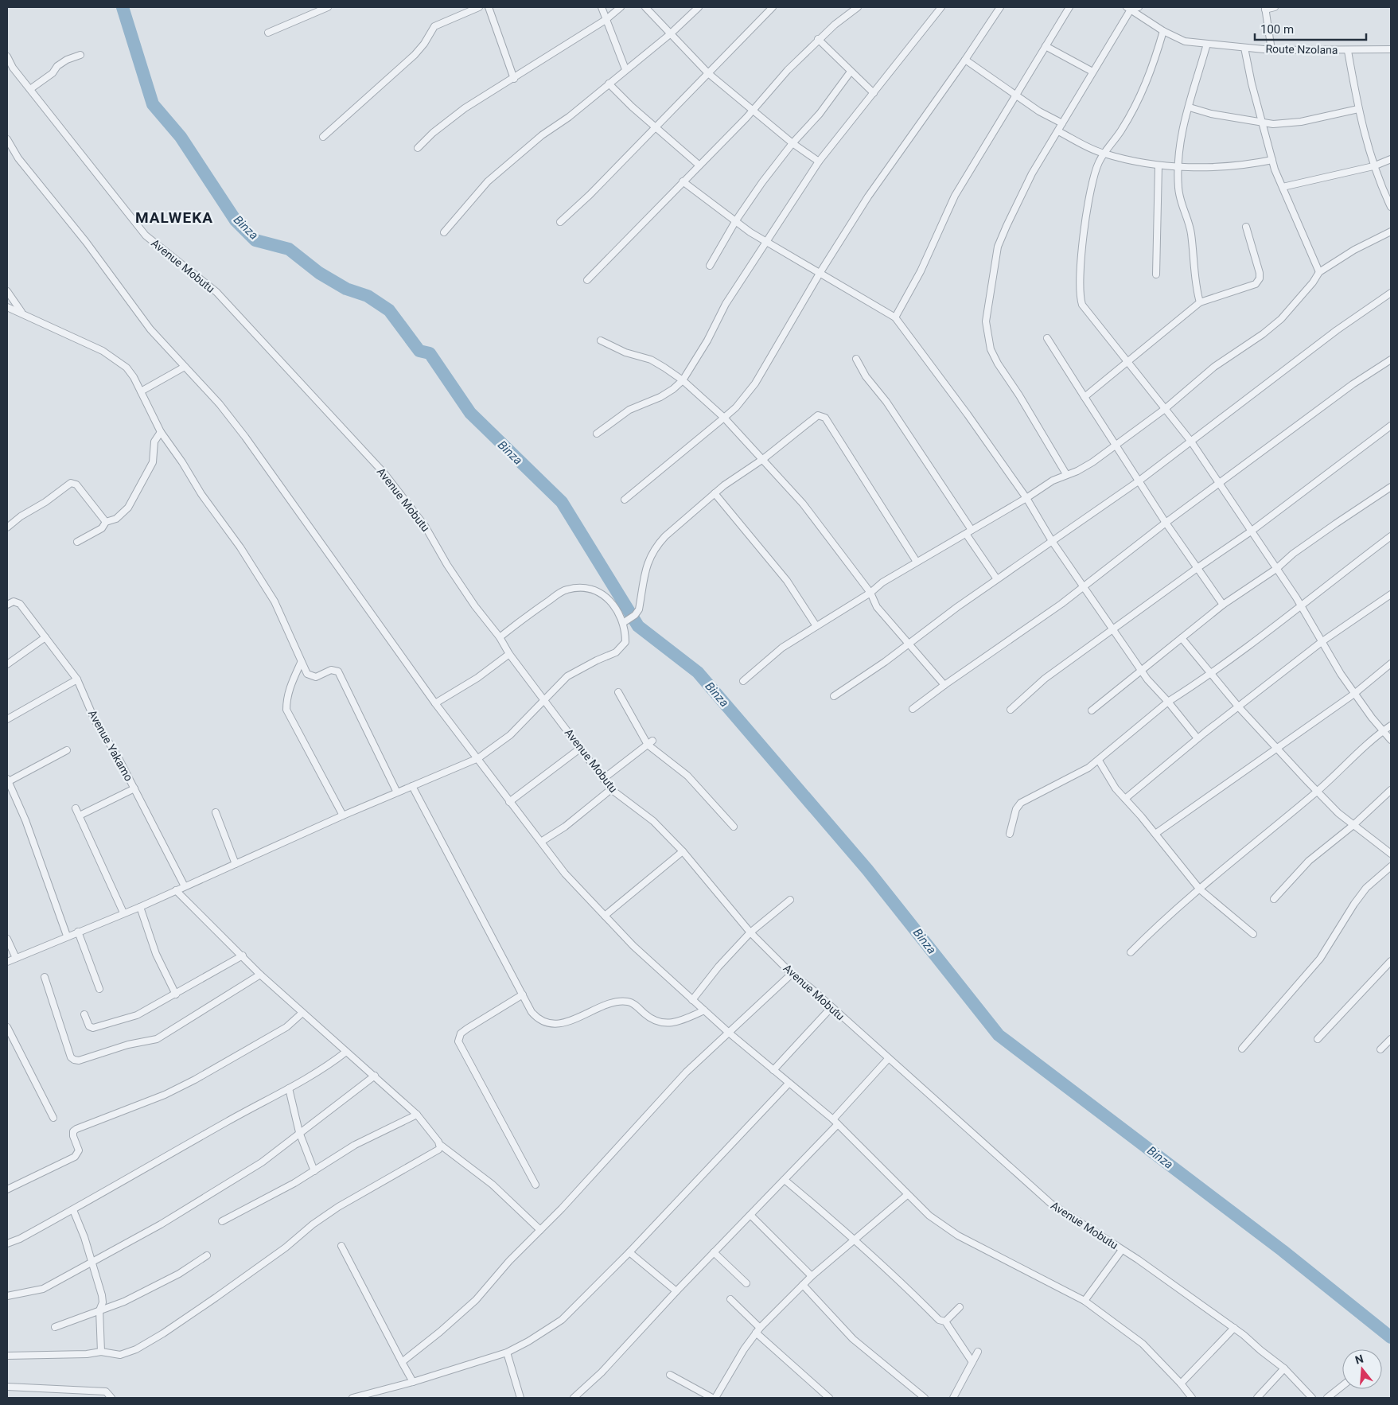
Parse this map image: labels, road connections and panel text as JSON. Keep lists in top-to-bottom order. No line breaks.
{"streets":{"street":["Route Nzolana","Avenue Mobutu","Avenue Yakamo"]},"districts":["MALWEKA"],"water":["Binza"],"scale_bar":"100 m","north":"top"}
